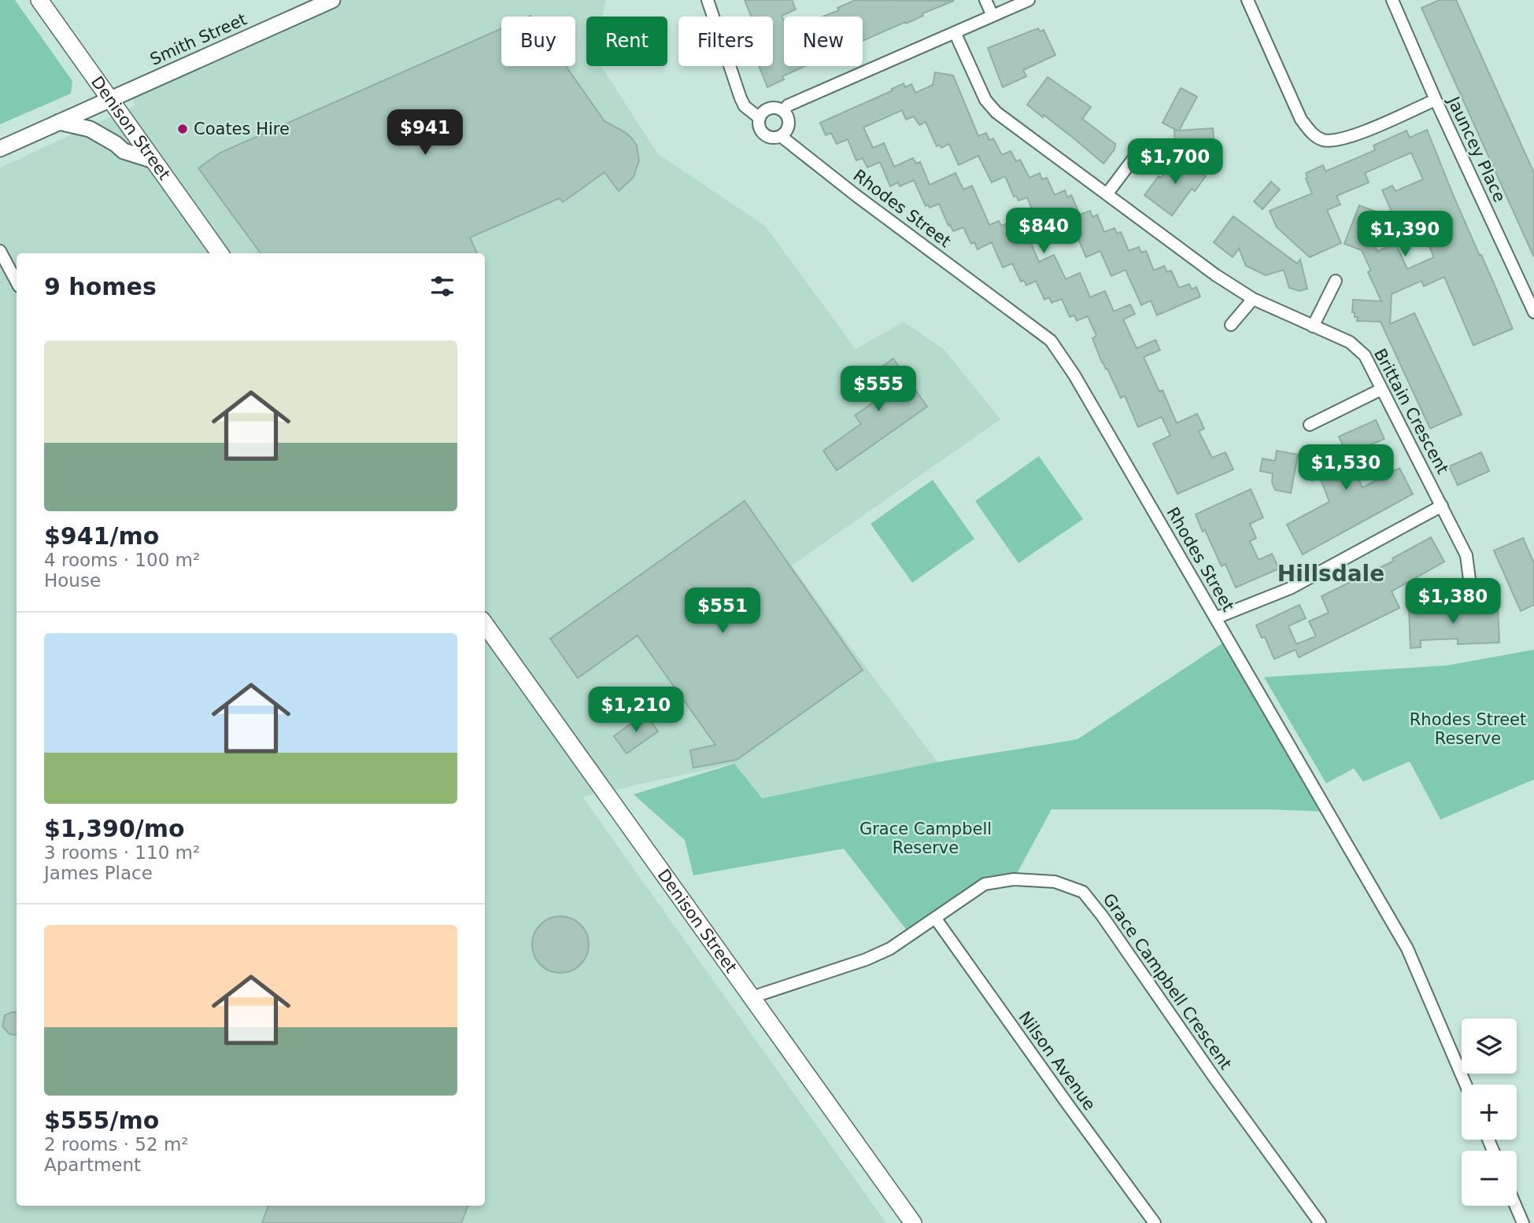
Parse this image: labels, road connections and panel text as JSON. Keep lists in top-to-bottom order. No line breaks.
{"streets":{"main road":["Denison Street"],"street":["Smith Street","Jauncey Place","Rhodes Street","Brittain Crescent","Grace Campbell Crescent","Nilson Avenue"]},"crossings":[["Smith Street","Denison Street"],["Denison Street","Grace Campbell Crescent"],["Grace Campbell Crescent","Nilson Avenue"]],"districts":["Hillsdale"],"parks":["Rhodes Street Reserve","Grace Campbell Reserve"],"places":["Coates Hire"],"page":{"chip":["Buy","Rent","Filters","New"],"price":["$941","$1,700","$840","$1,390","$555","$1,530","$1,380","$551","$1,210"],"heading":"9 homes","list":[{"name":"$941/mo","note":"4 rooms · 100 m² · House"},{"name":"$1,390/mo","note":"3 rooms · 110 m² · James Place"},{"name":"$555/mo","note":"2 rooms · 52 m² · Apartment"}],"map_buttons":["+","−"]}}
